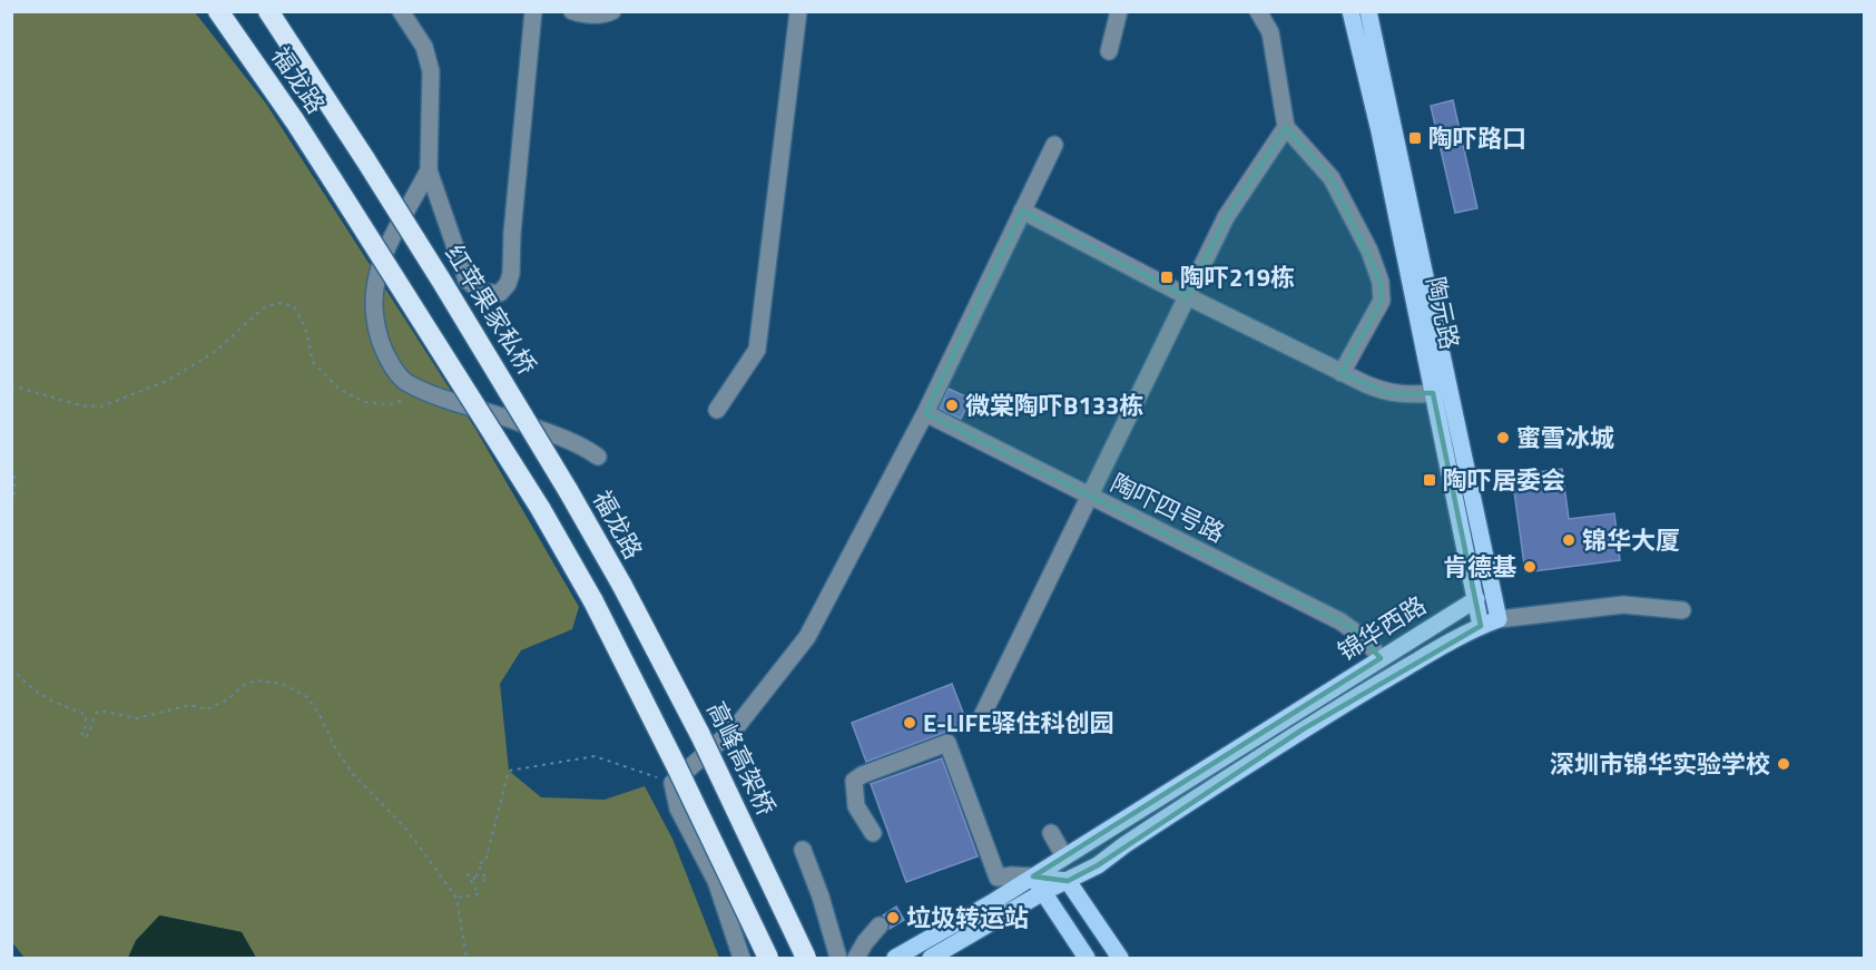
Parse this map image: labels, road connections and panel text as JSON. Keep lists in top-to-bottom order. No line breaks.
{"streets":{"highway":["福龙路","红苹果家私桥","高峰高架桥"],"main road":["陶元路","锦华西路"],"street":["陶吓四号路"]},"crossings":[["福龙路","红苹果家私桥"],["福龙路","高峰高架桥"],["陶元路","锦华西路"],["陶吓四号路","锦华西路"]],"places":{"transit":["陶吓路口","陶吓219栋","陶吓居委会"],"other":["微棠陶吓B133栋","蜜雪冰城","锦华大厦","肯德基","E-LIFE驿住科创园","深圳市锦华实验学校","垃圾转运站"]}}
